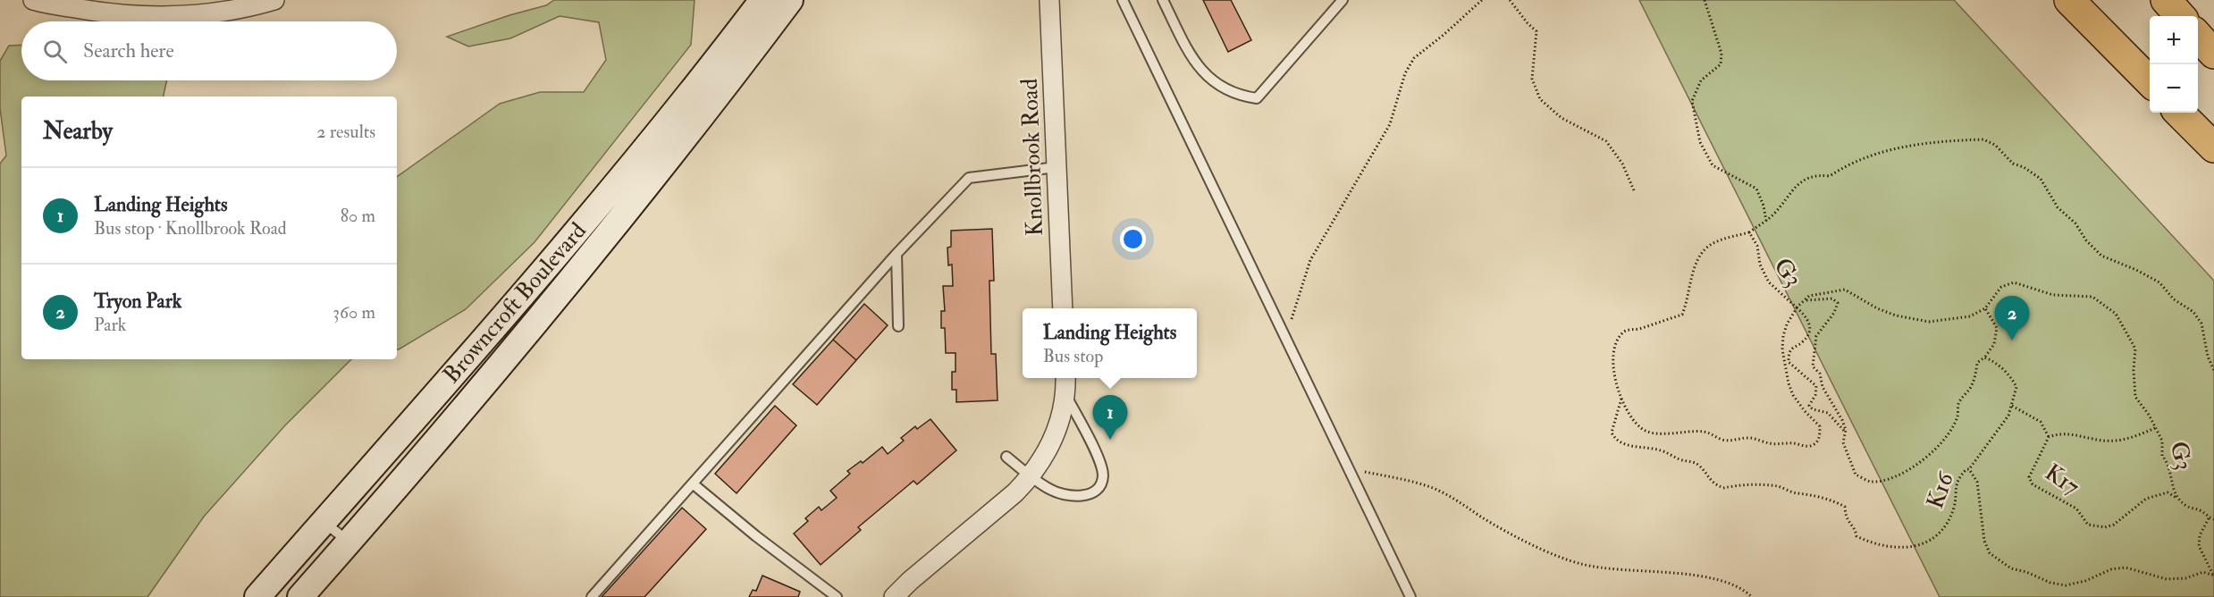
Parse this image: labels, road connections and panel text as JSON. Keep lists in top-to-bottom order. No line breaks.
{"streets":{"main road":["Browncroft Boulevard"],"street":["Knollbrook Road"],"path":["G3","K17","K16"]},"crossings":[["G3","K17"]],"page":{"map_buttons":["+","−"],"search":"Search here","heading":["Nearby","2 results"],"list":[{"mark":"1","name":"Landing Heights","note":"Bus stop · Knollbrook Road","value":"80 m"},{"mark":"2","name":"Tryon Park","note":"Park","value":"360 m"}],"pins":["2","1"],"popup":["Landing Heights","Bus stop"]}}
